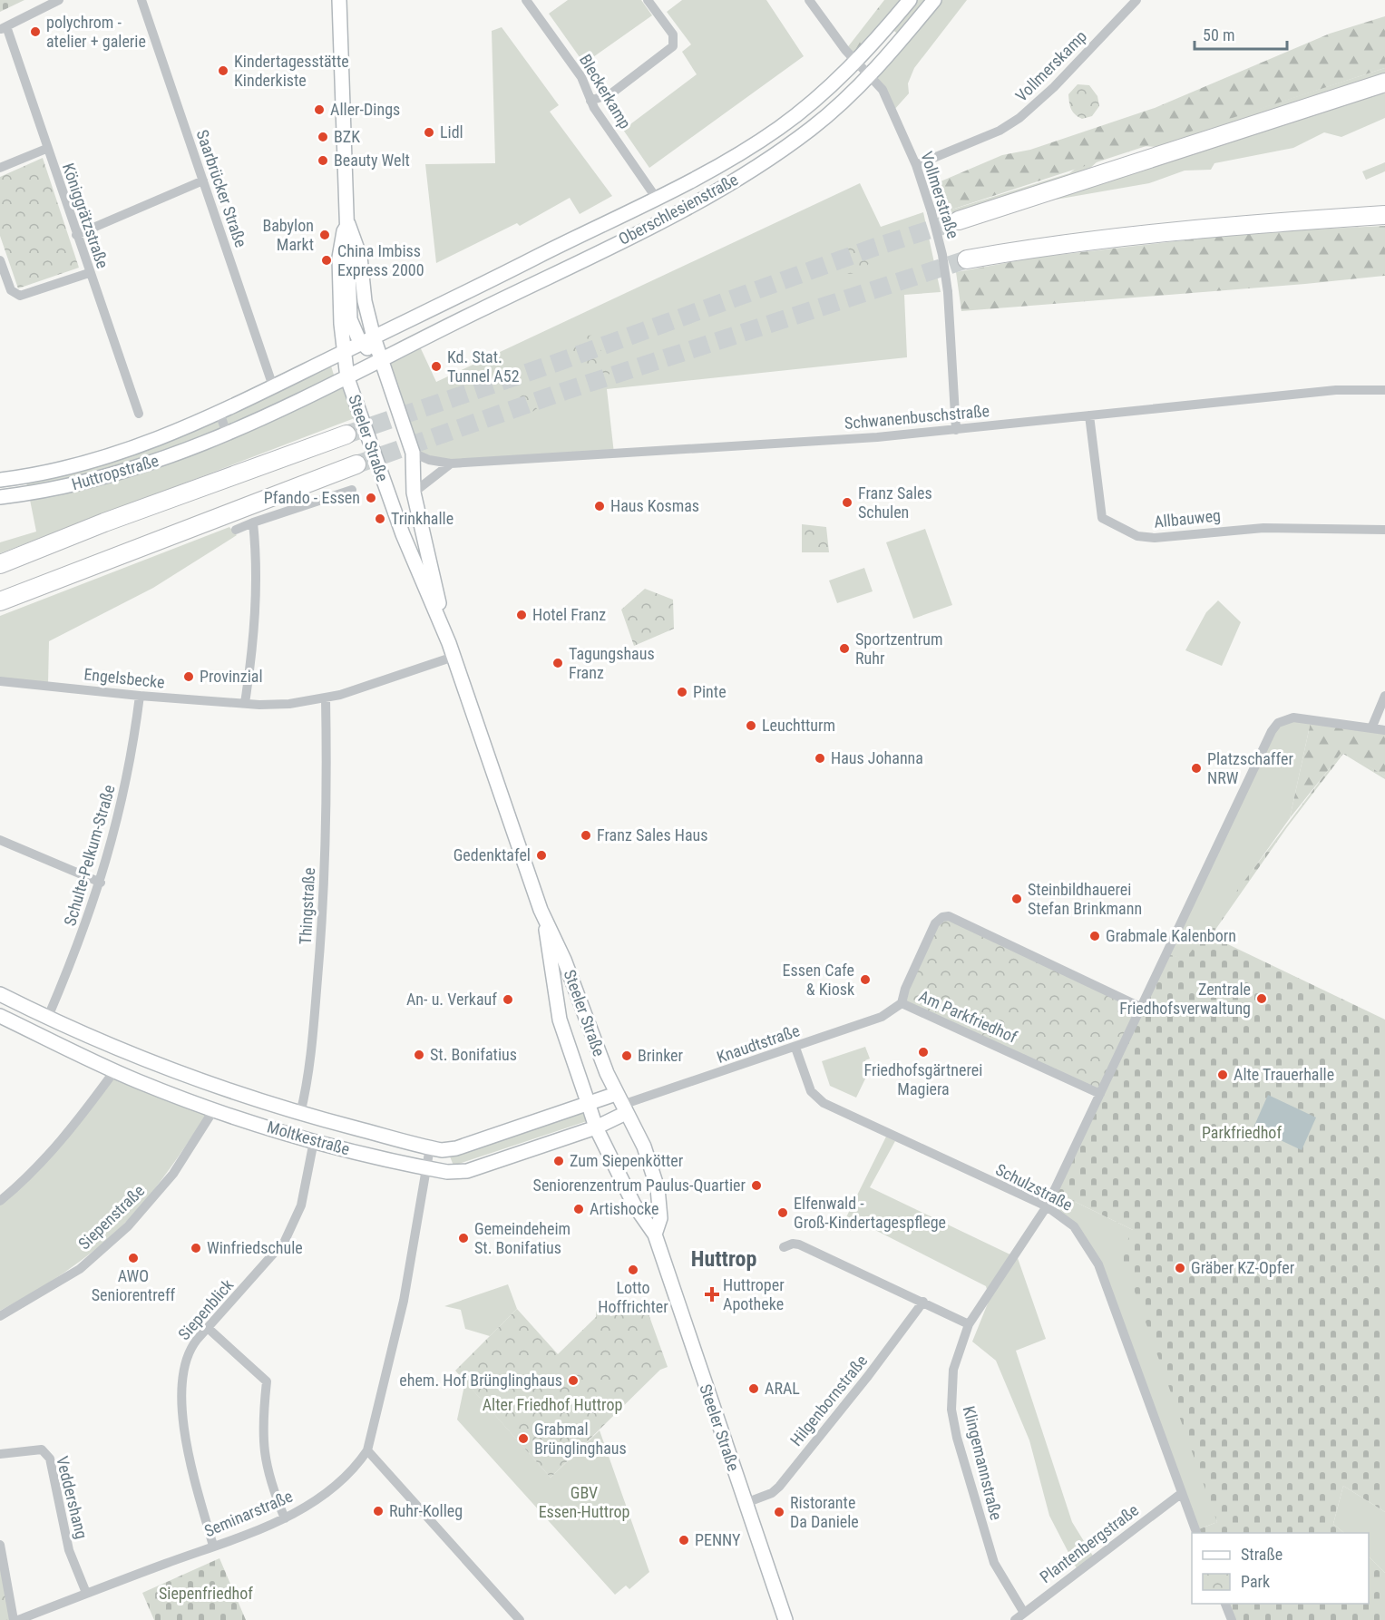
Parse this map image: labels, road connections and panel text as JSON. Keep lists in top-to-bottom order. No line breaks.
{"streets":{"main road":["Oberschlesienstraße","Steeler Straße","Huttropstraße","Moltkestraße"],"street":["Vollmerskamp","Bleckerkamp","Saarbrücker Straße","Vollmerstraße","Königgrätzstraße","Schwanenbuschstraße","Allbauweg","Engelsbecke","Schulte-Pelkum-Straße","Thingstraße","Am Parkfriedhof","Knaudtstraße","Schulzstraße","Siepenstraße","Siepenblick","Hilgenbornstraße","Klingemannstraße","Veddershang","Seminarstraße","Plantenbergstraße"]},"crossings":[["Vollmerskamp","Vollmerstraße"],["Bleckerkamp","Oberschlesienstraße"],["Saarbrücker Straße","Huttropstraße"],["Vollmerstraße","Oberschlesienstraße"],["Vollmerstraße","Schwanenbuschstraße"],["Oberschlesienstraße","Steeler Straße"],["Oberschlesienstraße","Huttropstraße"],["Schwanenbuschstraße","Steeler Straße"],["Schwanenbuschstraße","Allbauweg"],["Steeler Straße","Huttropstraße"],["Steeler Straße","Engelsbecke"],["Steeler Straße","Knaudtstraße"],["Steeler Straße","Moltkestraße"],["Steeler Straße","Hilgenbornstraße"],["Engelsbecke","Schulte-Pelkum-Straße"],["Engelsbecke","Thingstraße"],["Schulte-Pelkum-Straße","Moltkestraße"],["Thingstraße","Moltkestraße"],["Am Parkfriedhof","Knaudtstraße"],["Knaudtstraße","Moltkestraße"],["Knaudtstraße","Schulzstraße"],["Moltkestraße","Siepenstraße"],["Moltkestraße","Siepenblick"],["Moltkestraße","Seminarstraße"],["Schulzstraße","Klingemannstraße"],["Schulzstraße","Plantenbergstraße"],["Siepenblick","Seminarstraße"],["Klingemannstraße","Plantenbergstraße"],["Veddershang","Seminarstraße"]],"districts":["Huttrop"],"parks":["Parkfriedhof","Alter Friedhof Huttrop","GBV Essen-Huttrop","Siepenfriedhof"],"places":{"other":["polychrom - atelier + galerie","Kindertagesstätte Kinderkiste","Aller-Dings","Lidl","BZK","Beauty Welt","Babylon Markt","China Imbiss Express 2000","Kd. Stat. Tunnel A52","Pfando - Essen","Franz Sales Schulen","Haus Kosmas","Trinkhalle","Hotel Franz","Sportzentrum Ruhr","Tagungshaus Franz","Provinzial","Pinte","Leuchtturm","Haus Johanna","Platzschaffer NRW","Franz Sales Haus","Gedenktafel","Steinbildhauerei Stefan Brinkmann","Grabmale Kalenborn","Essen Cafe & Kiosk","Zentrale Friedhofsverwaltung","An- u. Verkauf","Friedhofsgärtnerei Magiera","St. Bonifatius","Brinker","Alte Trauerhalle","Zum Siepenkötter","Seniorenzentrum Paulus-Quartier","Artishocke","Elfenwald - Groß-Kindertagespflege","Gemeindeheim St. Bonifatius","Winfriedschule","AWO Seniorentreff","Gräber KZ-Opfer","Lotto Hoffrichter","ehem. Hof Brünglinghaus","ARAL","Grabmal Brünglinghaus","Ruhr-Kolleg","Ristorante Da Daniele","PENNY"],"health":["Huttroper Apotheke"]},"legend":["Straße","Park"],"scale_bar":"50 m"}
